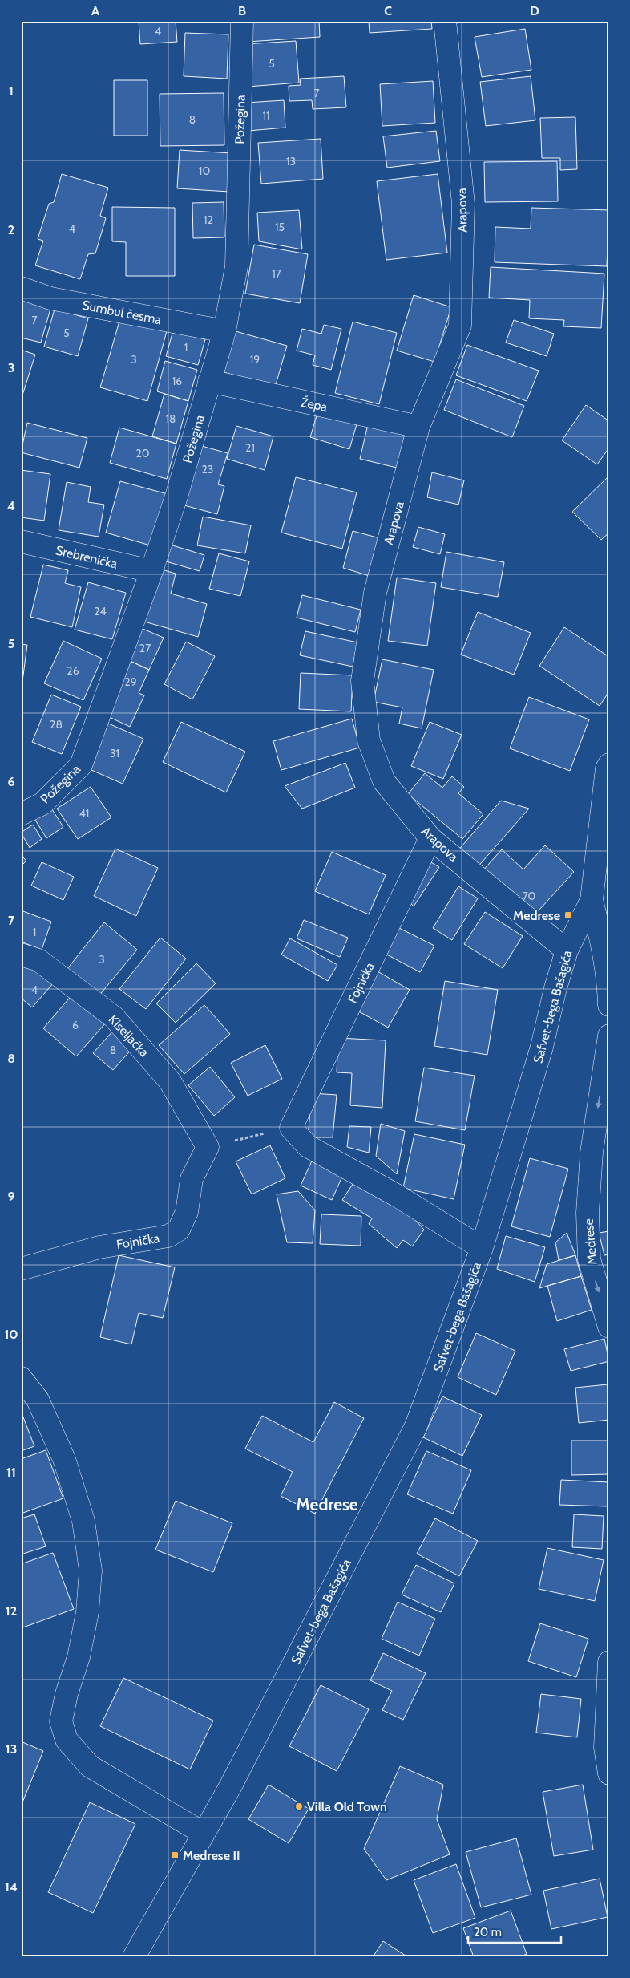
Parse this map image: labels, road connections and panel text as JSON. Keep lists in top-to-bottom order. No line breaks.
{"streets":{"street":["Požegina","Arapova","Sumbul česma","Žepa","Srebrenička","Fojnička","Safvet-bega Bašagića","Kiseljačka","Medrese"]},"crossings":[["Požegina","Sumbul česma"],["Požegina","Žepa"],["Požegina","Srebrenička"],["Arapova","Žepa"],["Arapova","Fojnička"],["Arapova","Safvet-bega Bašagića"],["Fojnička","Kiseljačka"]],"one_way":["Medrese"],"districts":["Medrese"],"places":{"transit":["Medrese","Medrese II"],"other":["Villa Old Town"]},"house_numbers":["4","5","7","11","8","13","10","12","15","4","17","7","5","1","3","19","16","18","21","20","23","24","27","26","29","28","31","41","70","1","3","4","6","8"],"scale_bar":"20 m","grid":{"columns":["A","B","C","D"],"rows":["1","2","3","4","5","6","7","8","9","10","11","12","13","14"]}}
